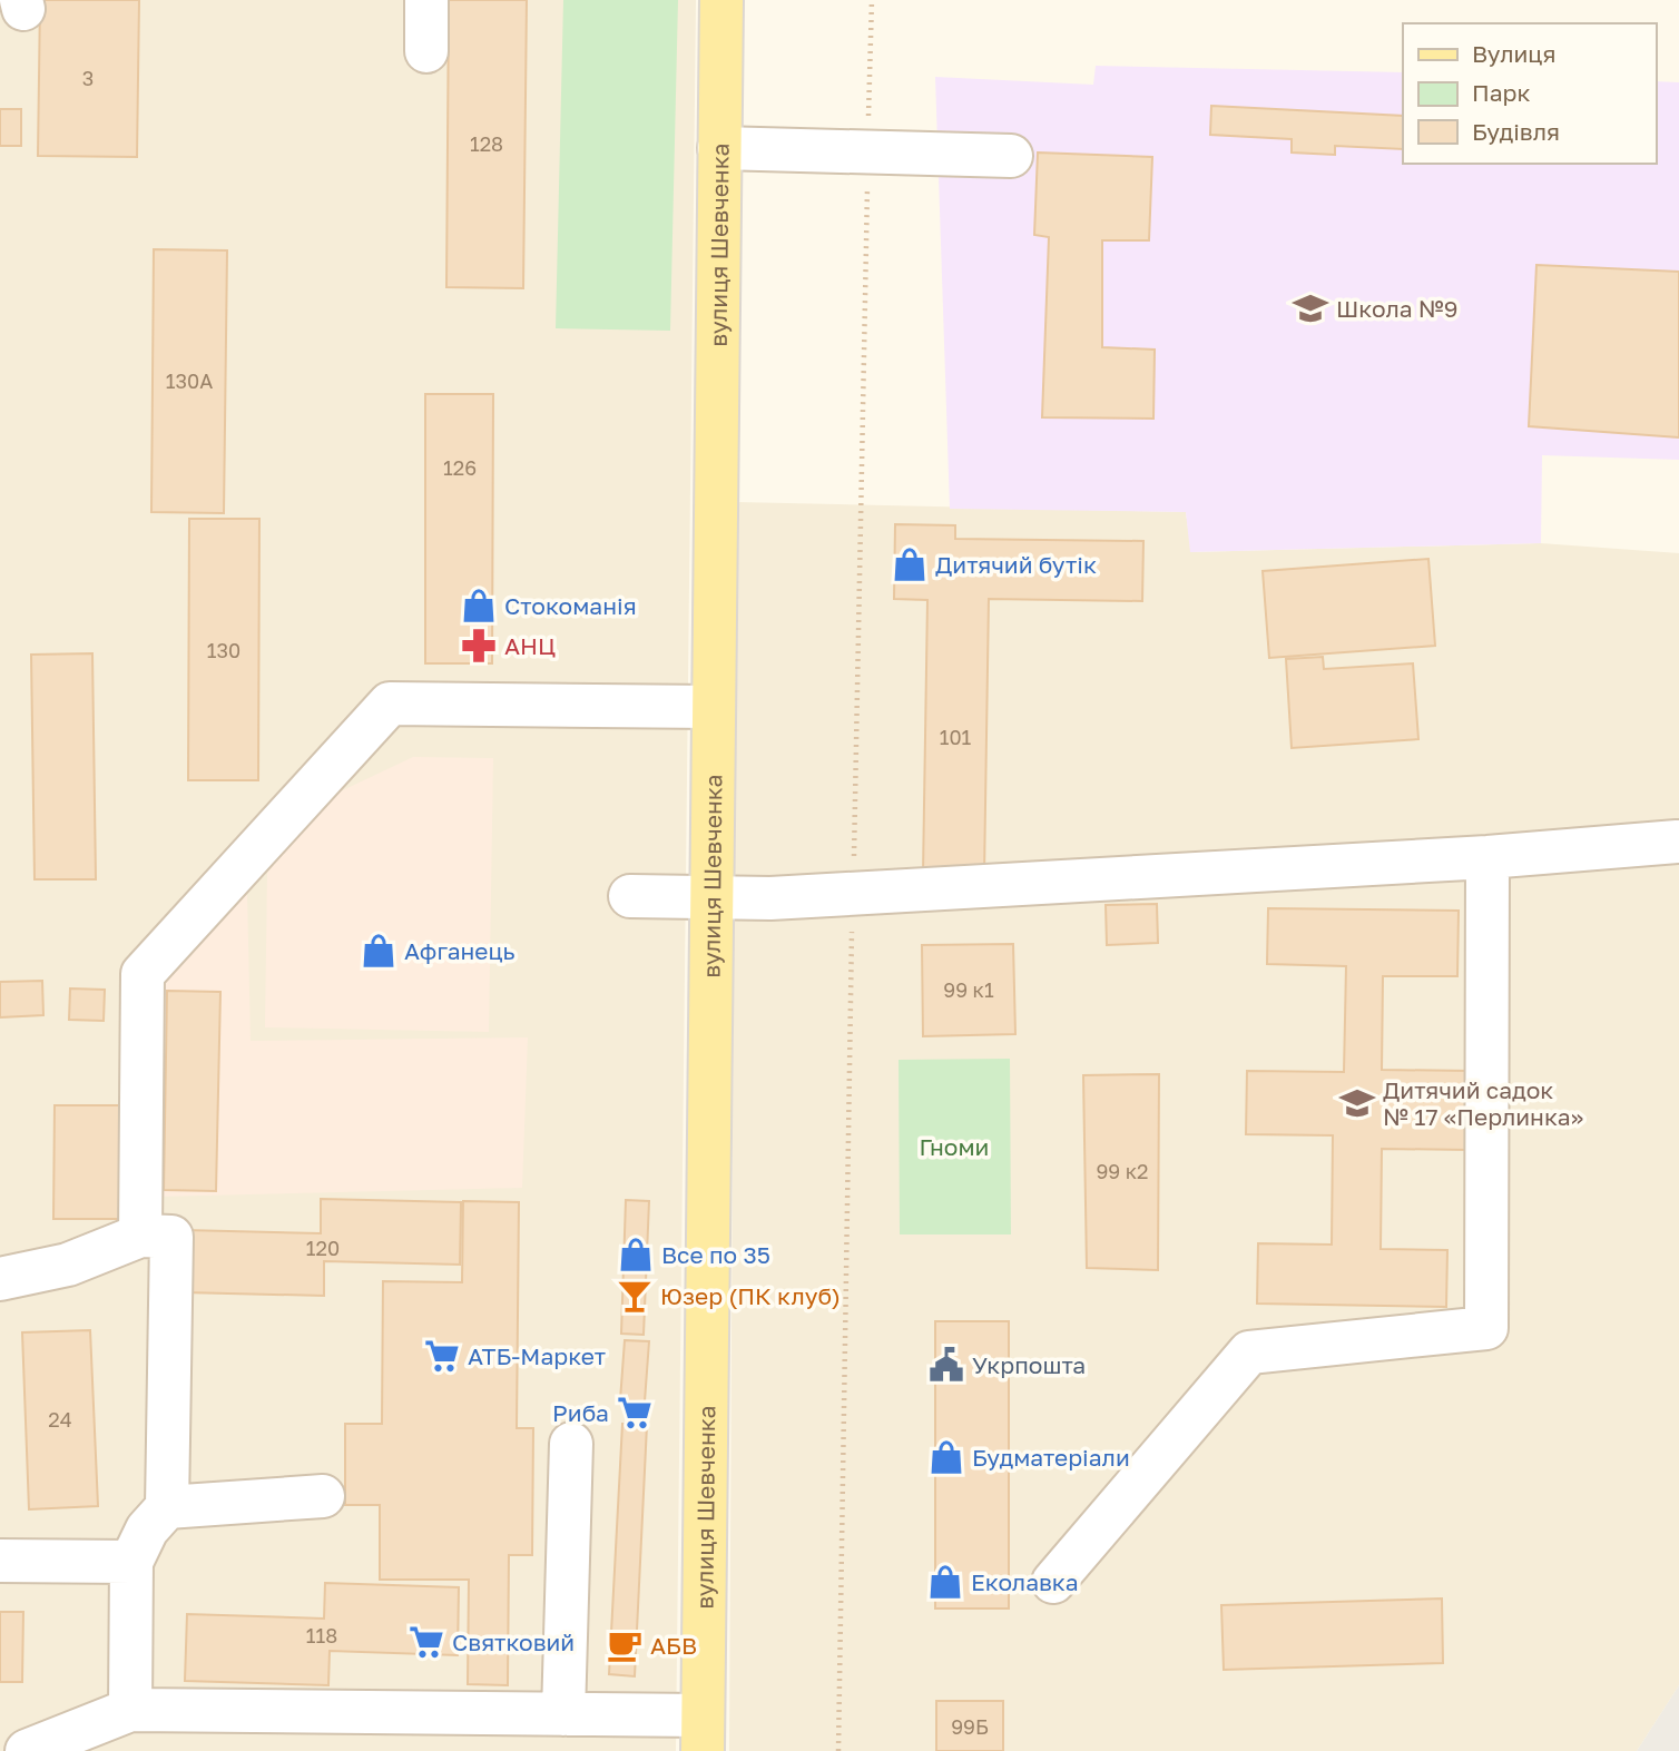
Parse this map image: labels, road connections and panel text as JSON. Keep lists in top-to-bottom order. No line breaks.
{"streets":{"main road":["вулиця Шевченка"]},"parks":["Гноми"],"places":{"school or university":["Школа №9","Дитячий садок № 17 «Перлинка»"],"shop":["Дитячий бутік","Стокоманія","Афганець","Все по 35","Будматеріали","Еколавка"],"pharmacy":["АНЦ"],"bar":["Юзер (ПК клуб)"],"supermarket":["АТБ-Маркет","Риба","Святковий"],"public building":["Укрпошта"],"cafe":["АБВ"]},"house_numbers":["3","128","130А","126","130","101","99 к1","99 к2","120","24","118","99Б"],"legend":["Вулиця","Парк","Будівля"]}
